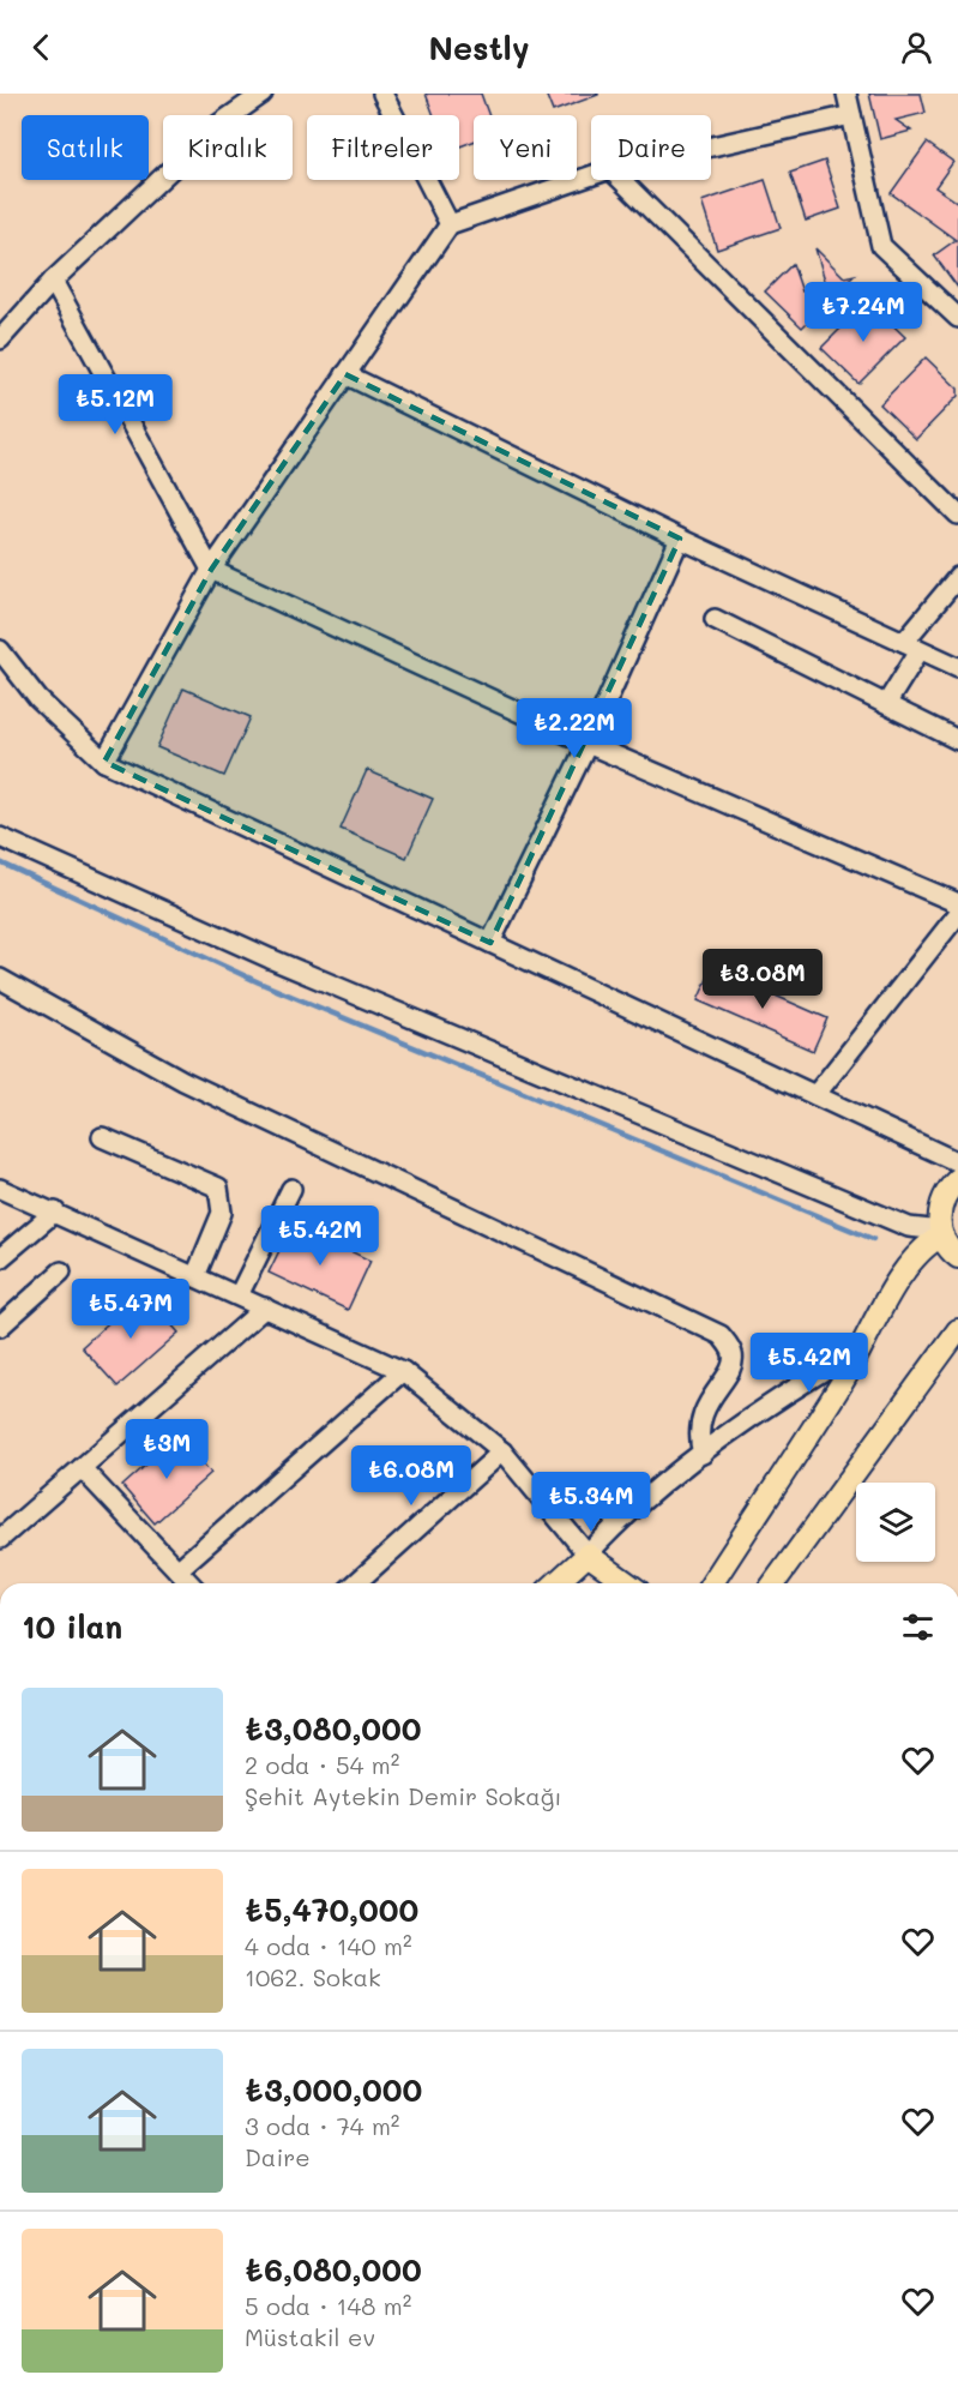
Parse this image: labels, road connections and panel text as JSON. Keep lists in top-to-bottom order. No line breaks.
{"page":{"header":"Nestly","chip":["Satılık","Kiralık","Filtreler","Yeni","Daire"],"price":["₺7.24M","₺5.12M","₺2.22M","₺3.08M","₺5.42M","₺5.47M","₺5.42M","₺3M","₺6.08M","₺5.34M"],"heading":"10 ilan","list":[{"name":"₺3,080,000","note":"2 oda · 54 m² · Şehit Aytekin Demir Sokağı"},{"name":"₺5,470,000","note":"4 oda · 140 m² · 1062. Sokak"},{"name":"₺3,000,000","note":"3 oda · 74 m² · Daire"},{"name":"₺6,080,000","note":"5 oda · 148 m² · Müstakil ev"}]}}
